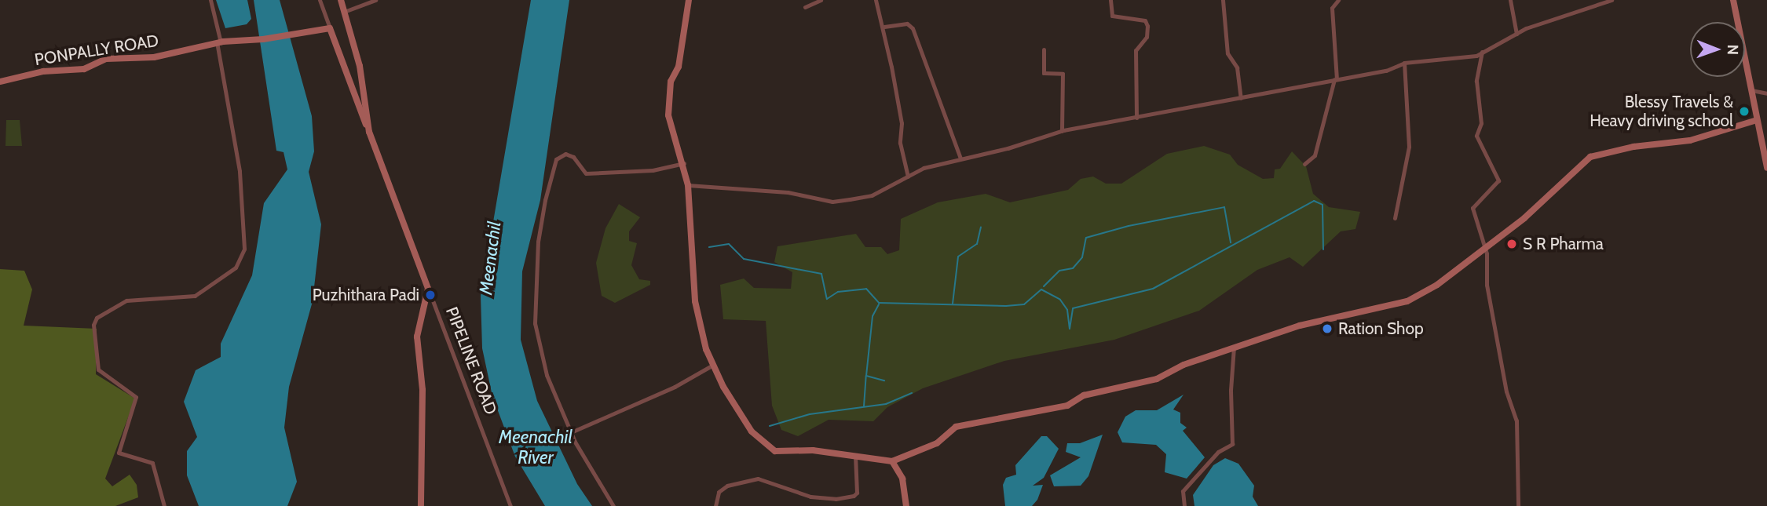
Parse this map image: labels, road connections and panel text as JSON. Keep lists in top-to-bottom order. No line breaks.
{"streets":{"main road":["PONPALLY ROAD"],"street":["PIPELINE ROAD"]},"water":["Meenachil","Meenachil River"],"places":["Blessy Travels & Heavy driving school","S R Pharma","Puzhithara Padi","Ration Shop"],"north":"right"}
